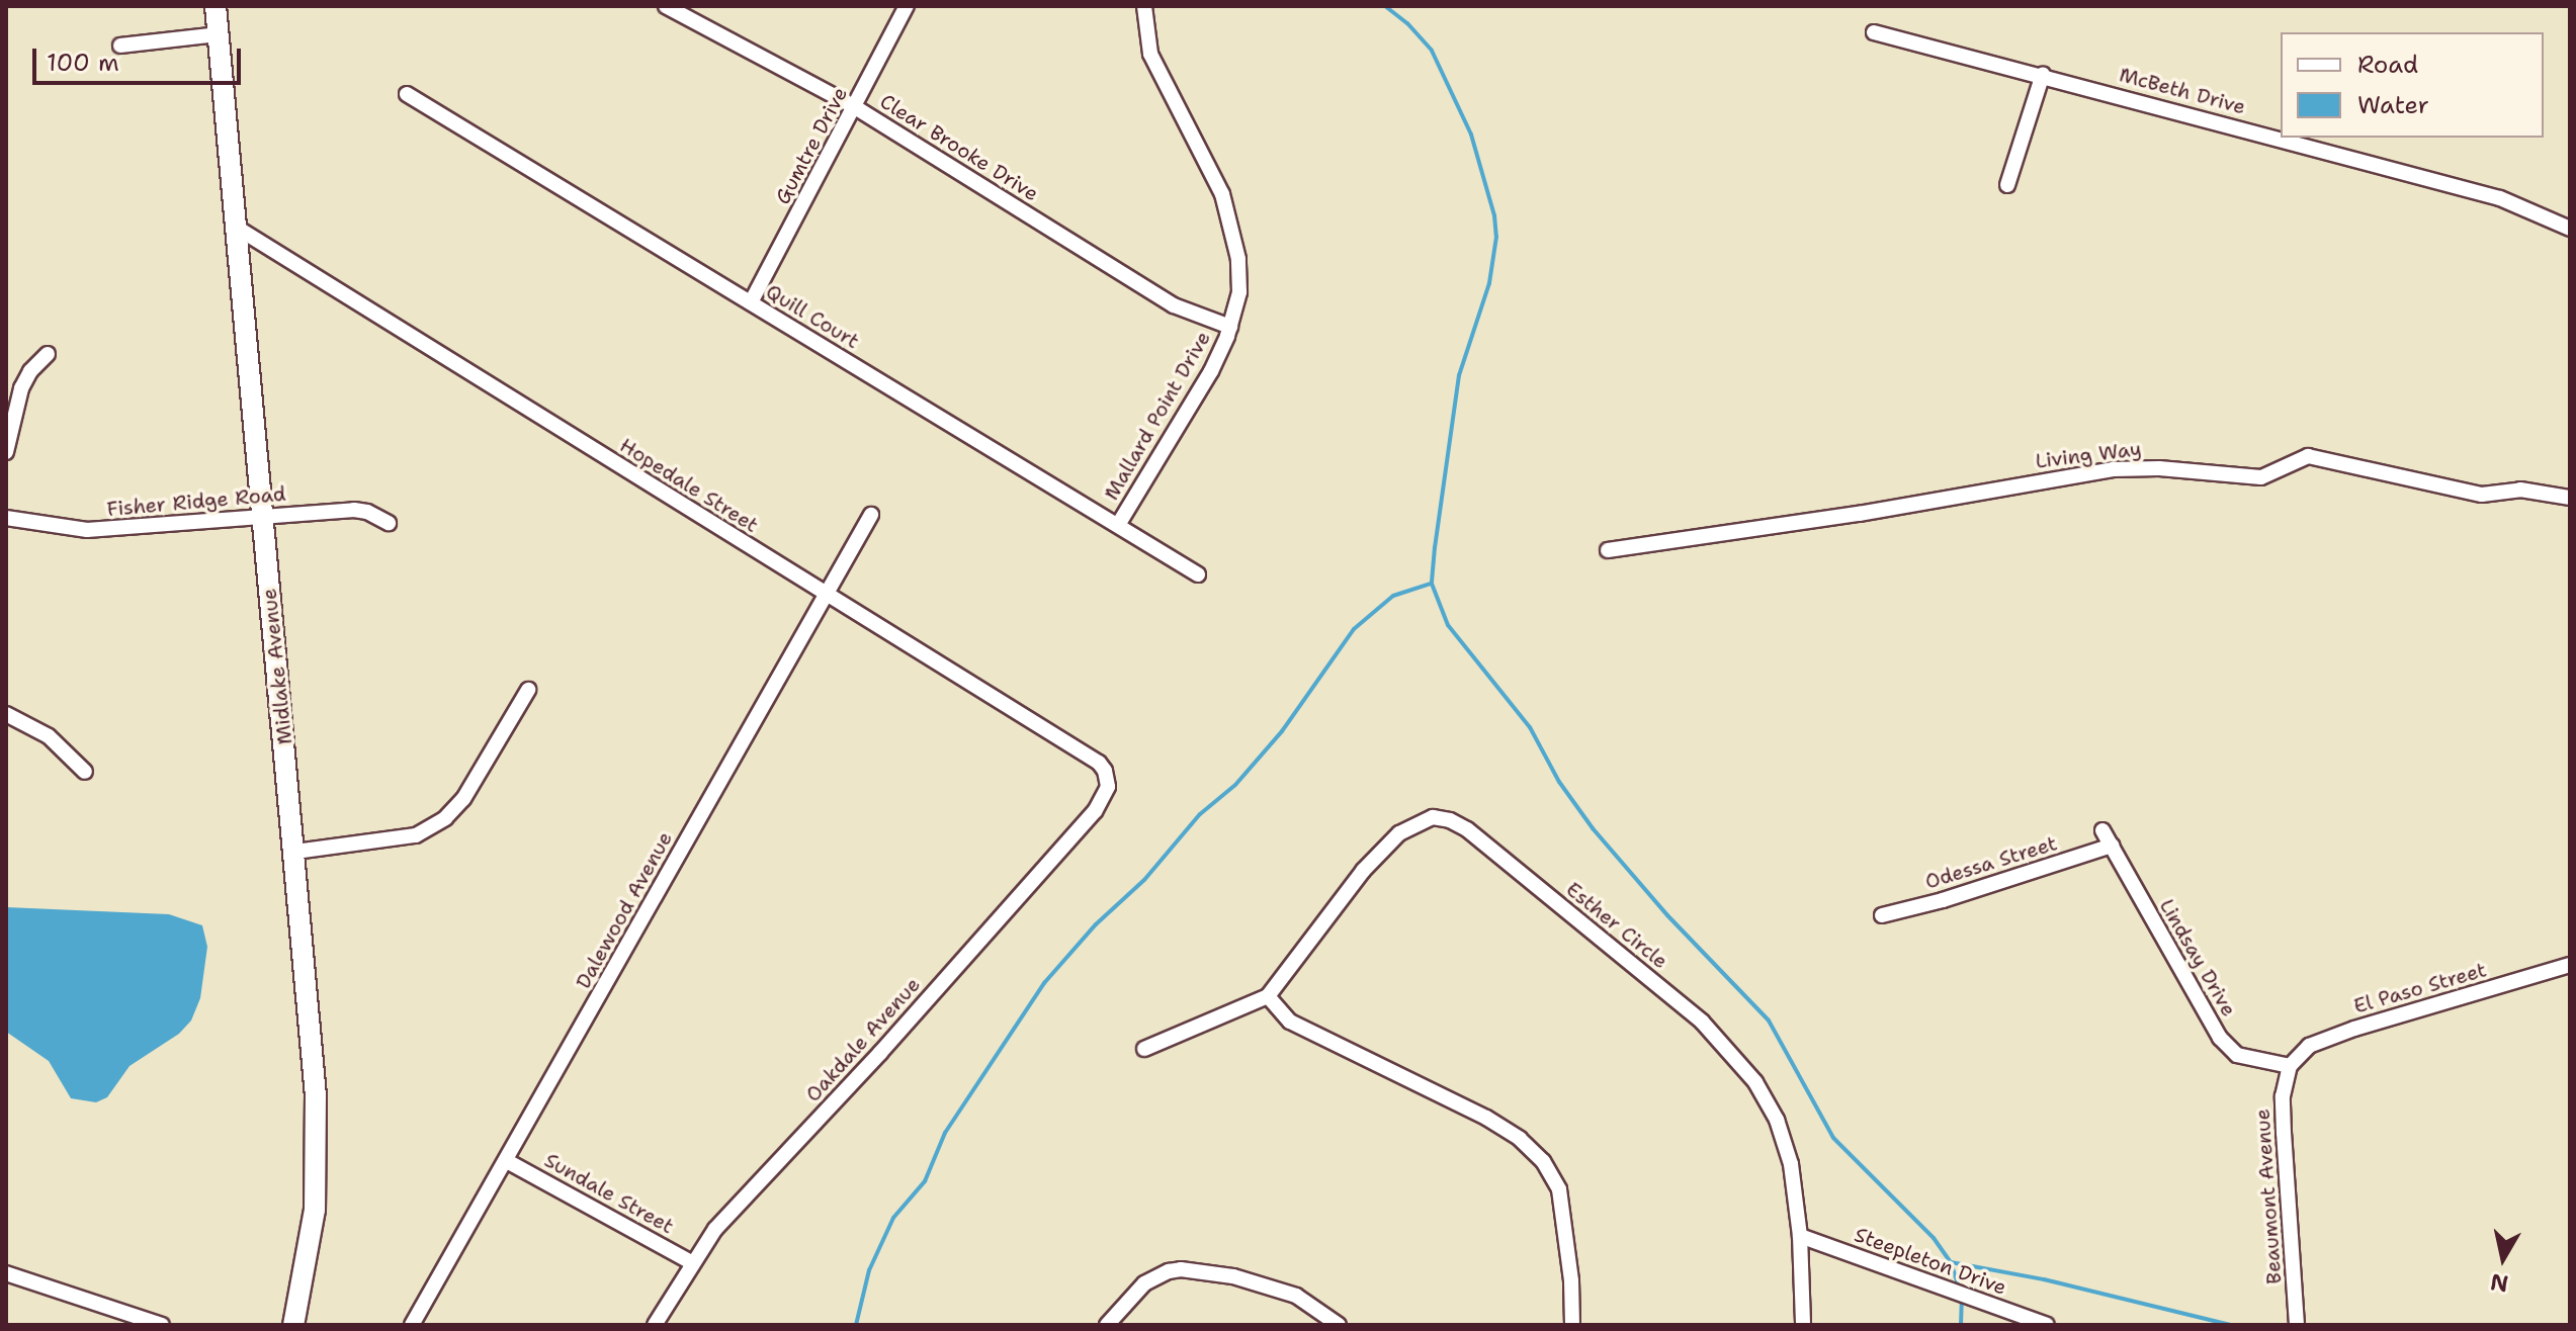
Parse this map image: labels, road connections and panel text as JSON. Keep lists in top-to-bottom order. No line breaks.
{"streets":{"street":["McBeth Drive","Gumtre Drive","Clear Brooke Drive","Quill Court","Mallard Point Drive","Living Way","Hopedale Street","Fisher Ridge Road","Midlake Avenue","Odessa Street","Dalewood Avenue","Esther Circle","Lindsay Drive","El Paso Street","Oakdale Avenue","Sundale Street","Beaumont Avenue","Steepleton Drive"]},"crossings":[["Gumtre Drive","Clear Brooke Drive"],["Gumtre Drive","Quill Court"],["Clear Brooke Drive","Mallard Point Drive"],["Quill Court","Mallard Point Drive"],["Hopedale Street","Midlake Avenue"],["Hopedale Street","Dalewood Avenue"],["Hopedale Street","Oakdale Avenue"],["Fisher Ridge Road","Midlake Avenue"],["Odessa Street","Lindsay Drive"],["Dalewood Avenue","Sundale Street"],["Esther Circle","Steepleton Drive"],["Lindsay Drive","El Paso Street"],["Lindsay Drive","Beaumont Avenue"],["El Paso Street","Beaumont Avenue"],["Oakdale Avenue","Sundale Street"]],"legend":["Road","Water"],"scale_bar":"100 m","north":"bottom"}
